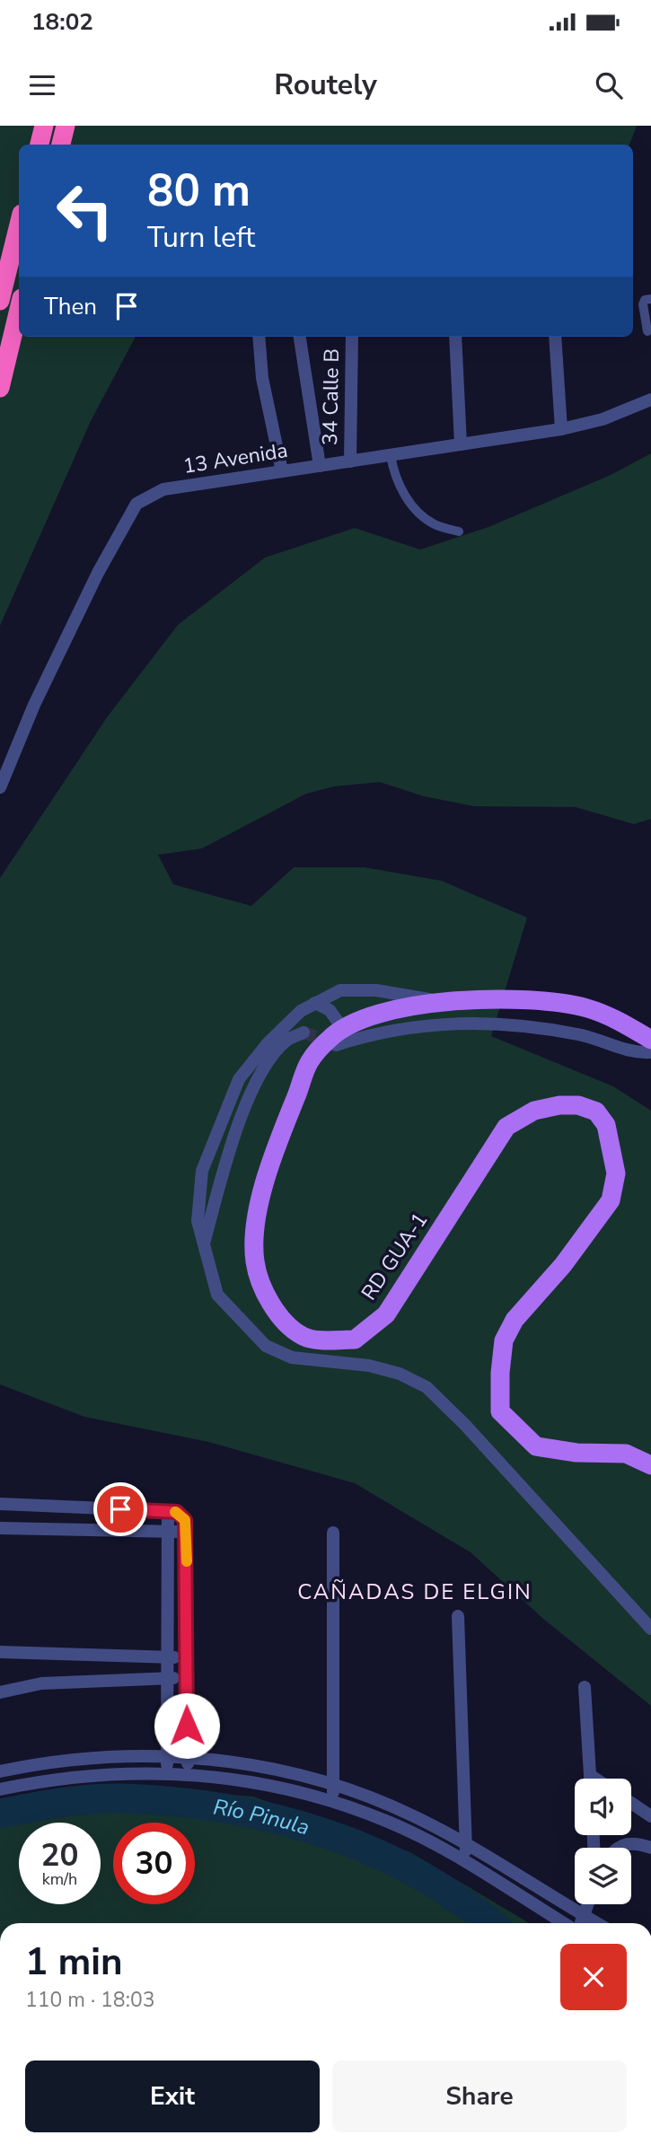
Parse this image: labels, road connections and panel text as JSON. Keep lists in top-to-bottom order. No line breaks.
{"streets":{"main road":["RD GUA-1"],"street":["34 Calle B","13 Avenida"]},"crossings":[["34 Calle B","13 Avenida"]],"districts":["CAÑADAS DE ELGIN"],"water":["Río Pinula"],"page":{"status":"18:02","header":"Routely","turn":["80 m","Turn left"],"then":"Then","speed":"20 km/h","limit":"30","heading":["1 min","110 m · 18:03"],"buttons":["Exit","Share"]}}
